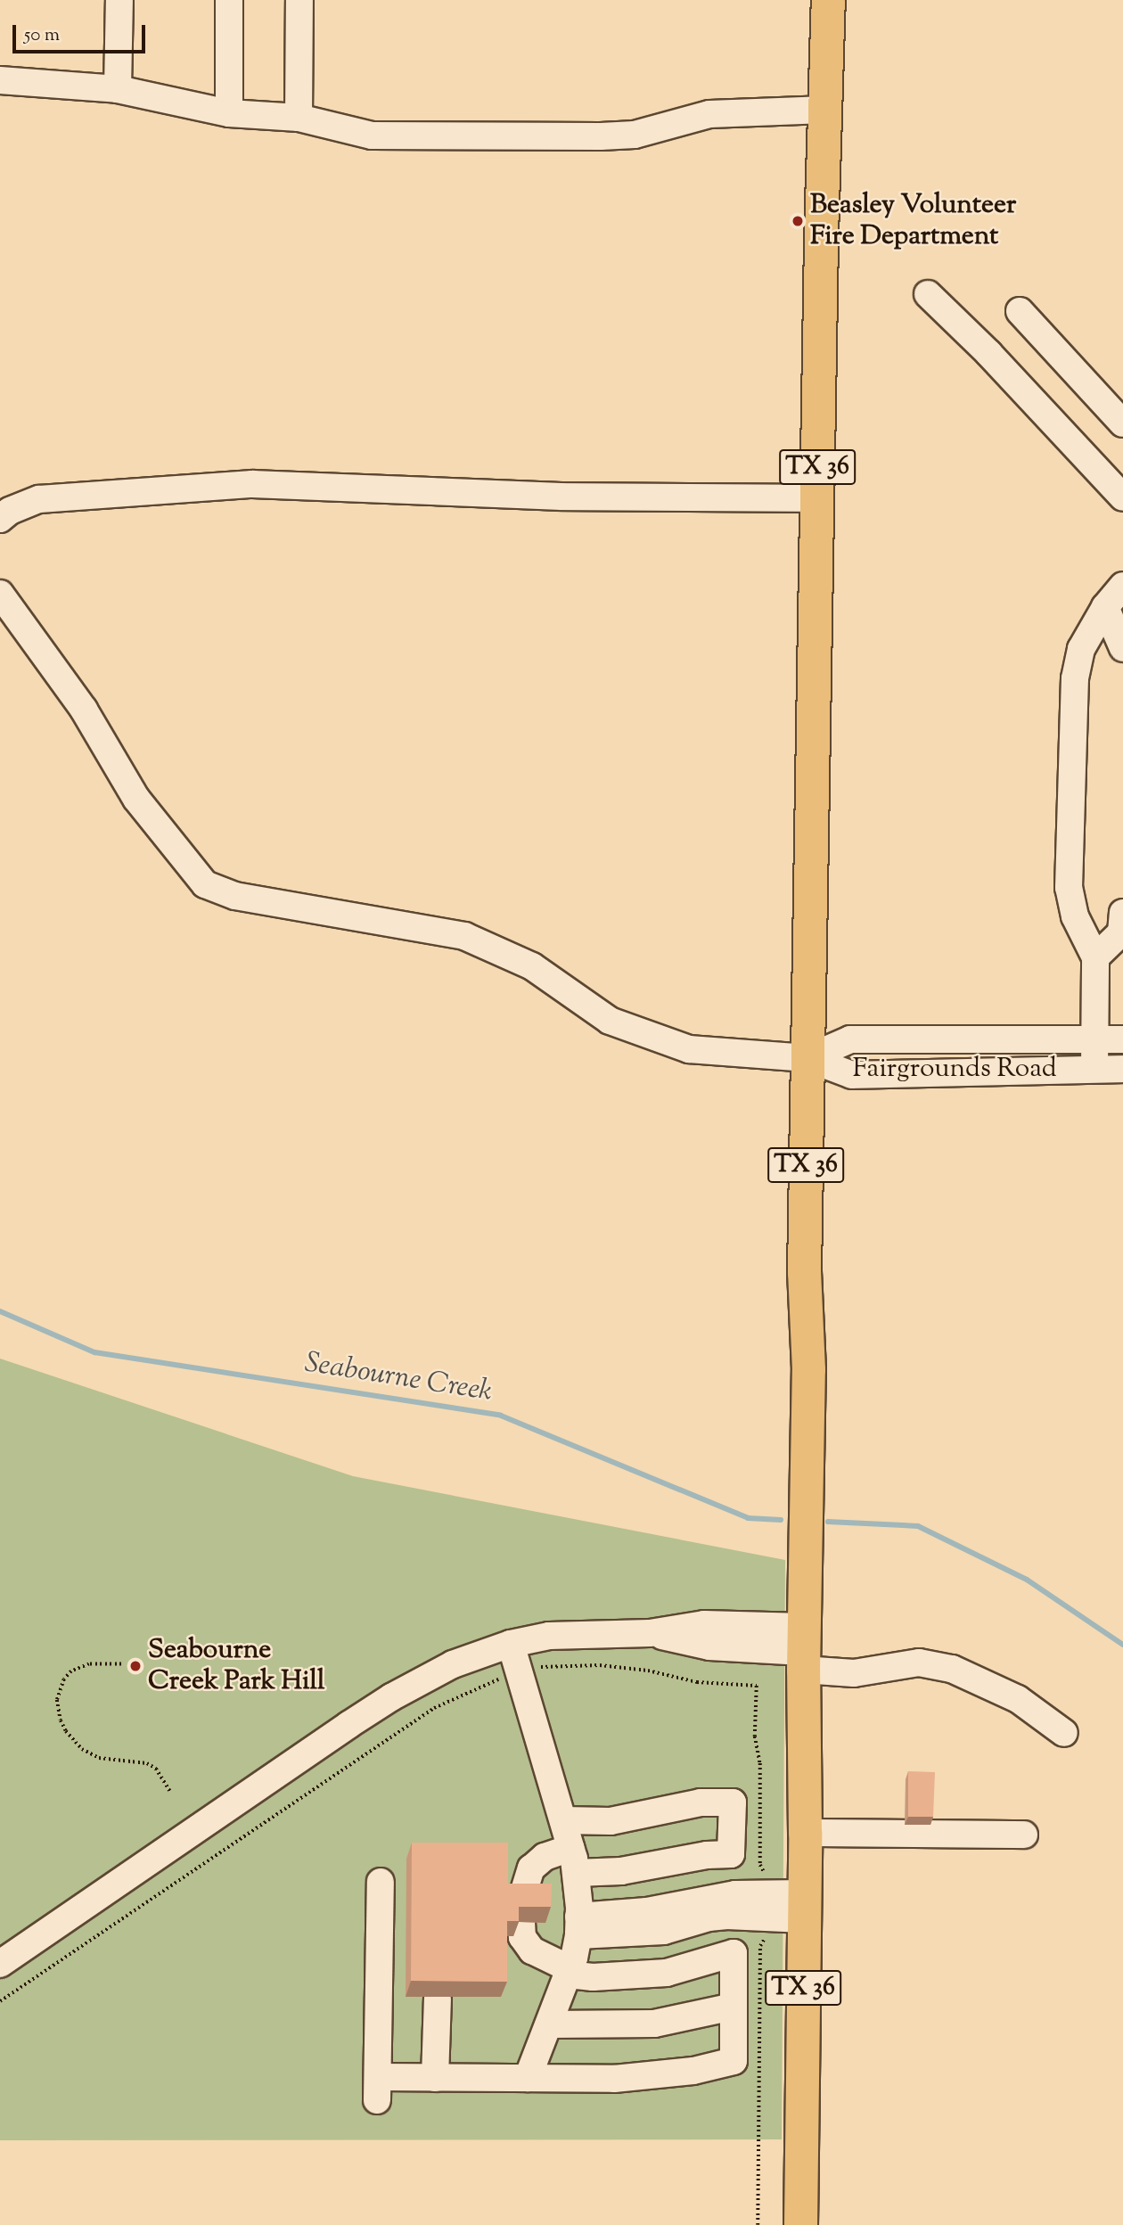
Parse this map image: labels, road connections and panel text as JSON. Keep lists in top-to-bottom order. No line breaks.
{"streets":{"main road":["TX 36"],"street":["Fairgrounds Road"]},"crossings":[["TX 36","Fairgrounds Road"]],"water":["Seabourne Creek"],"places":["Beasley Volunteer Fire Department","Seabourne Creek Park Hill"],"scale_bar":"50 m"}
